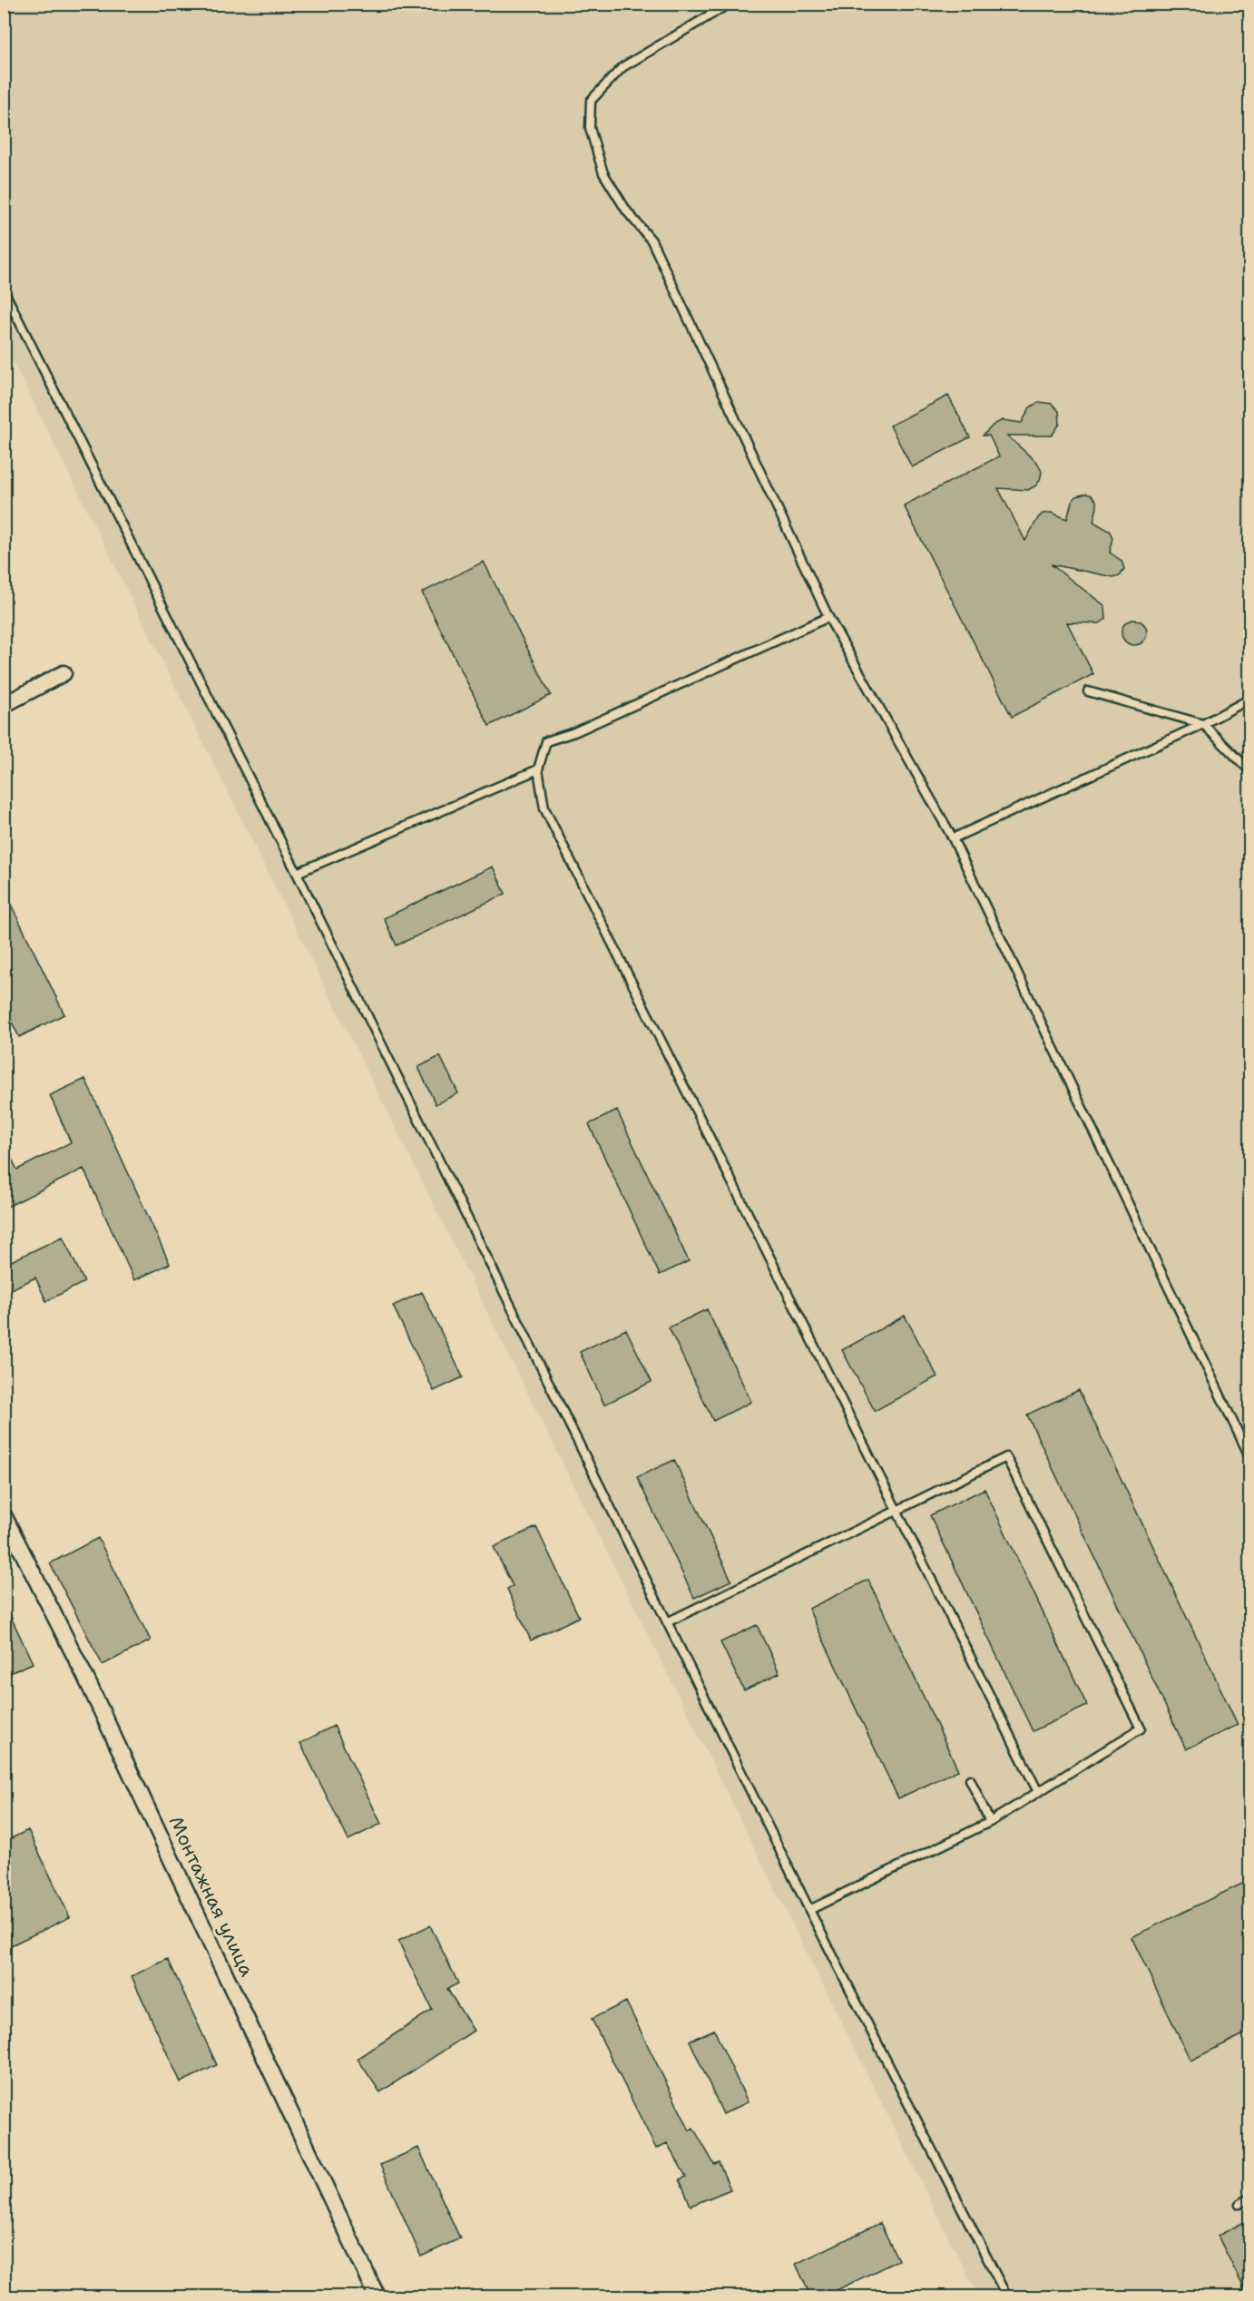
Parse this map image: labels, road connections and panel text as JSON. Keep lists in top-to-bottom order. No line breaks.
{"streets":{"street":["Монтажная улица"]}}
